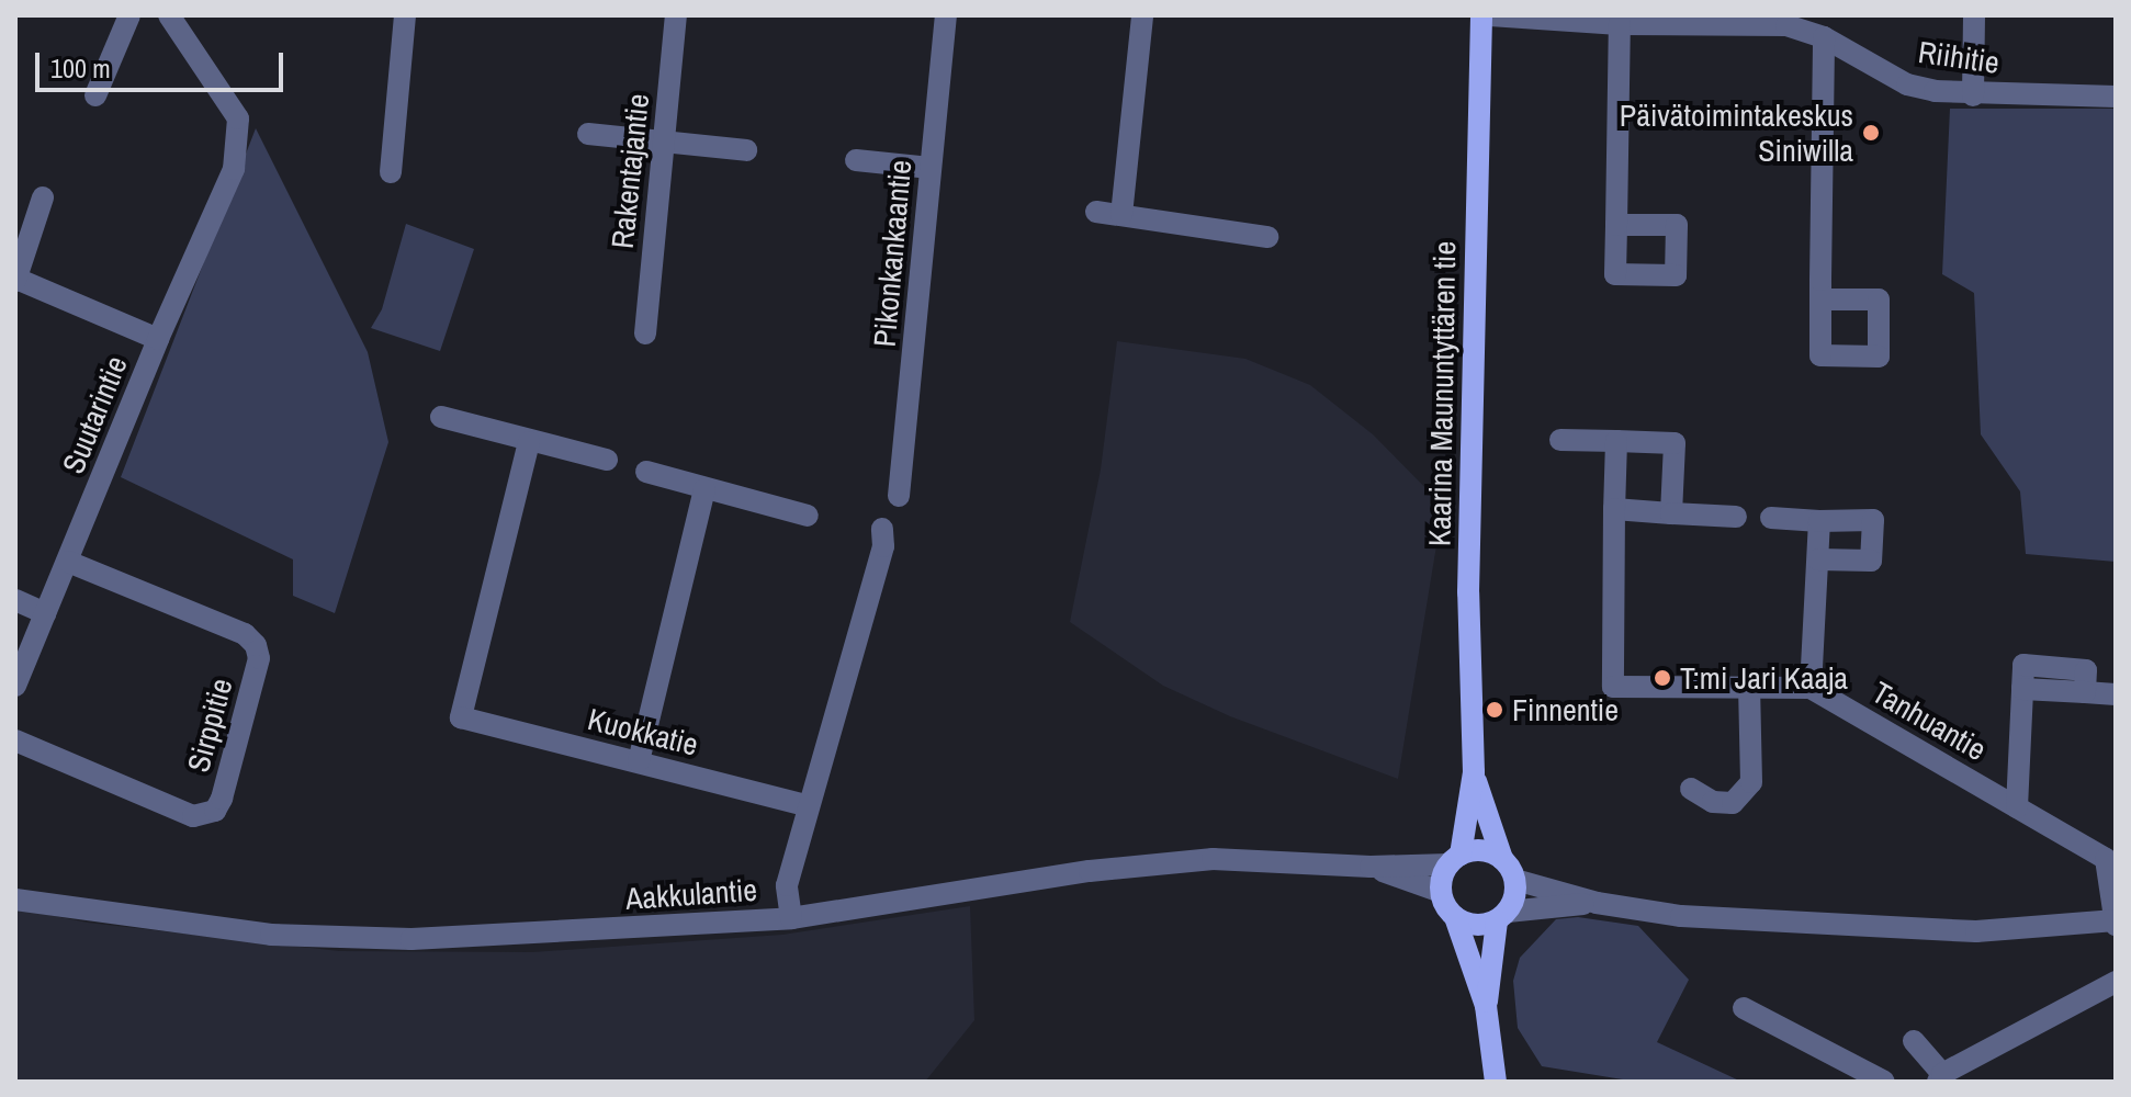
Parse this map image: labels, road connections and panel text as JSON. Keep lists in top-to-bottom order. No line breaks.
{"streets":{"main road":["Kaarina Maununtyttären tie"],"street":["Riihitie","Rakentajantie","Pikonkankaantie","Suutarintie","Tanhuantie","Sirppitie","Kuokkatie","Aakkulantie"]},"crossings":[["Kaarina Maununtyttären tie","Aakkulantie"],["Suutarintie","Sirppitie"]],"places":["Päivätoimintakeskus Siniwilla","T:mi Jari Kaaja","Finnentie"],"scale_bar":"100 m"}
